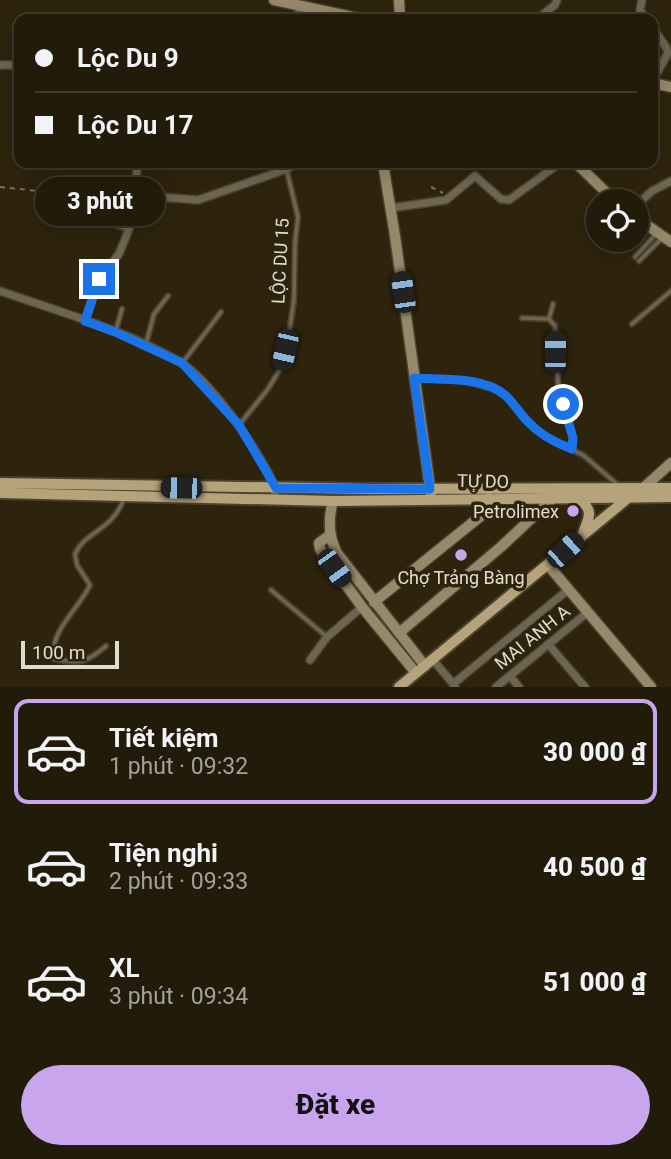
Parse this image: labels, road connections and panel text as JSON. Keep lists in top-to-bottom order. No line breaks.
{"streets":{"main road":["TỰ DO"],"street":["MAI ANH A"],"lane":["LỘC DU 15"]},"places":["Petrolimex","Chợ Trảng Bàng"],"scale_bar":"100 m","page":{"banner":["Lộc Du 9","Lộc Du 17"],"bubble":"3 phút","scale":"100 m","list":[{"name":"Tiết kiệm","note":"1 phút · 09:32","value":"30 000 ₫"},{"name":"Tiện nghi","note":"2 phút · 09:33","value":"40 500 ₫"},{"name":"XL","note":"3 phút · 09:34","value":"51 000 ₫"}],"buttons":"Đặt xe"}}
